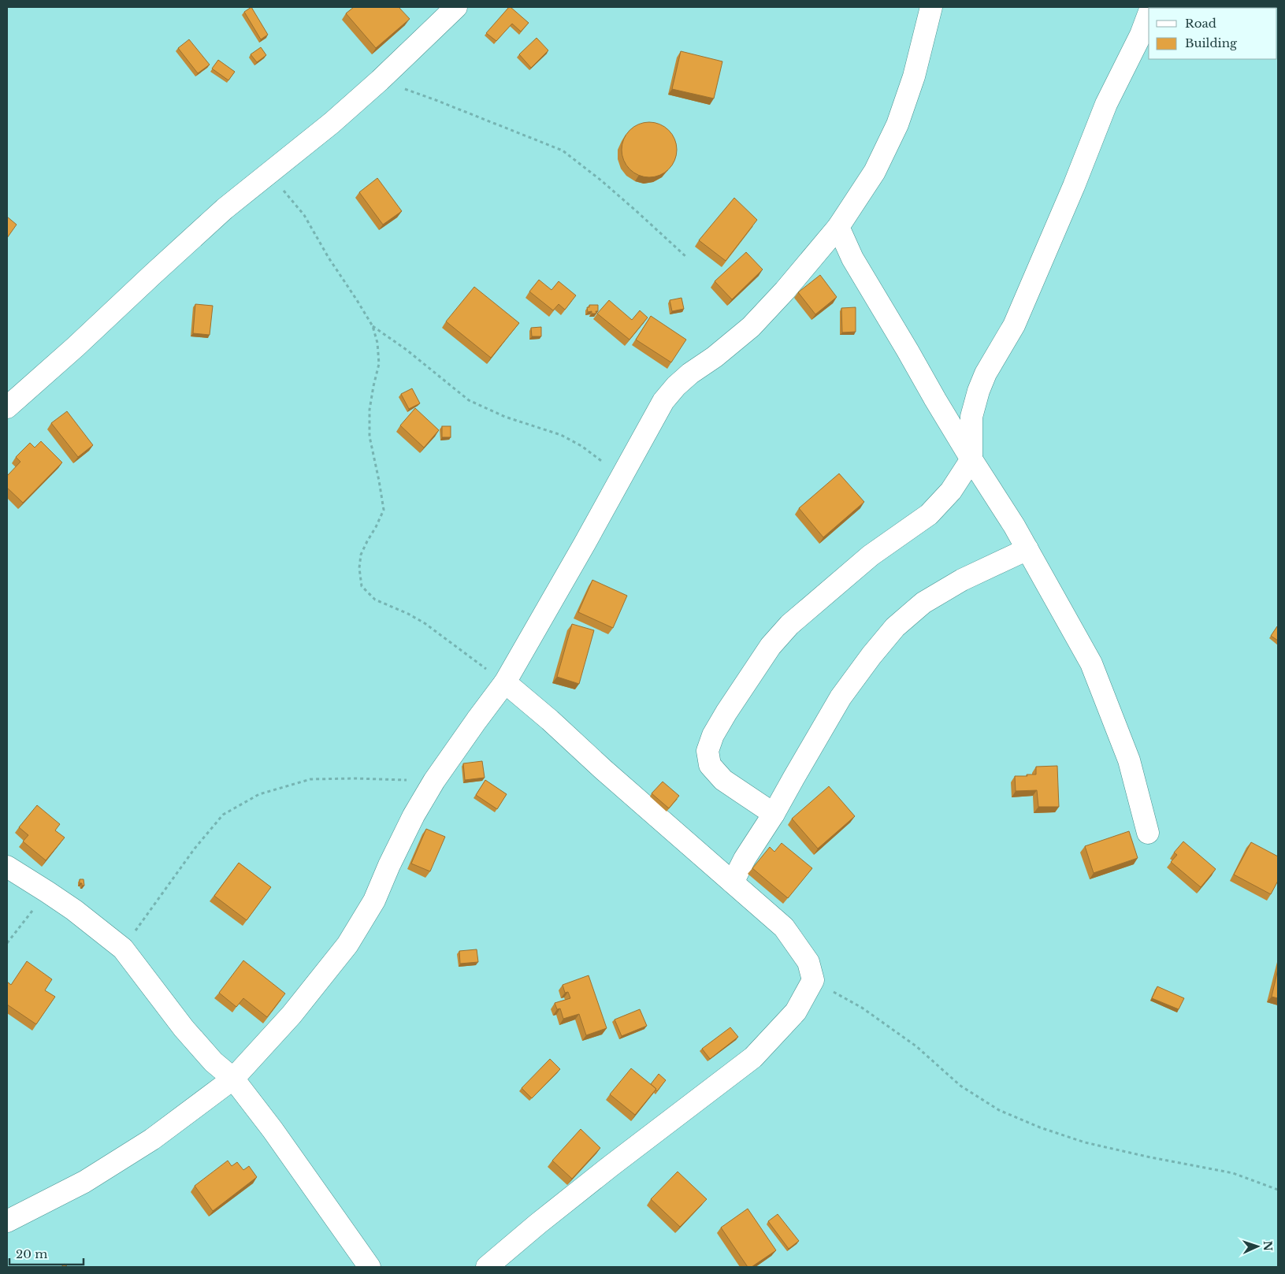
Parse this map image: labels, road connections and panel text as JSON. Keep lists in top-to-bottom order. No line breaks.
{"legend":["Road","Building"],"scale_bar":"20 m","north":"right"}
